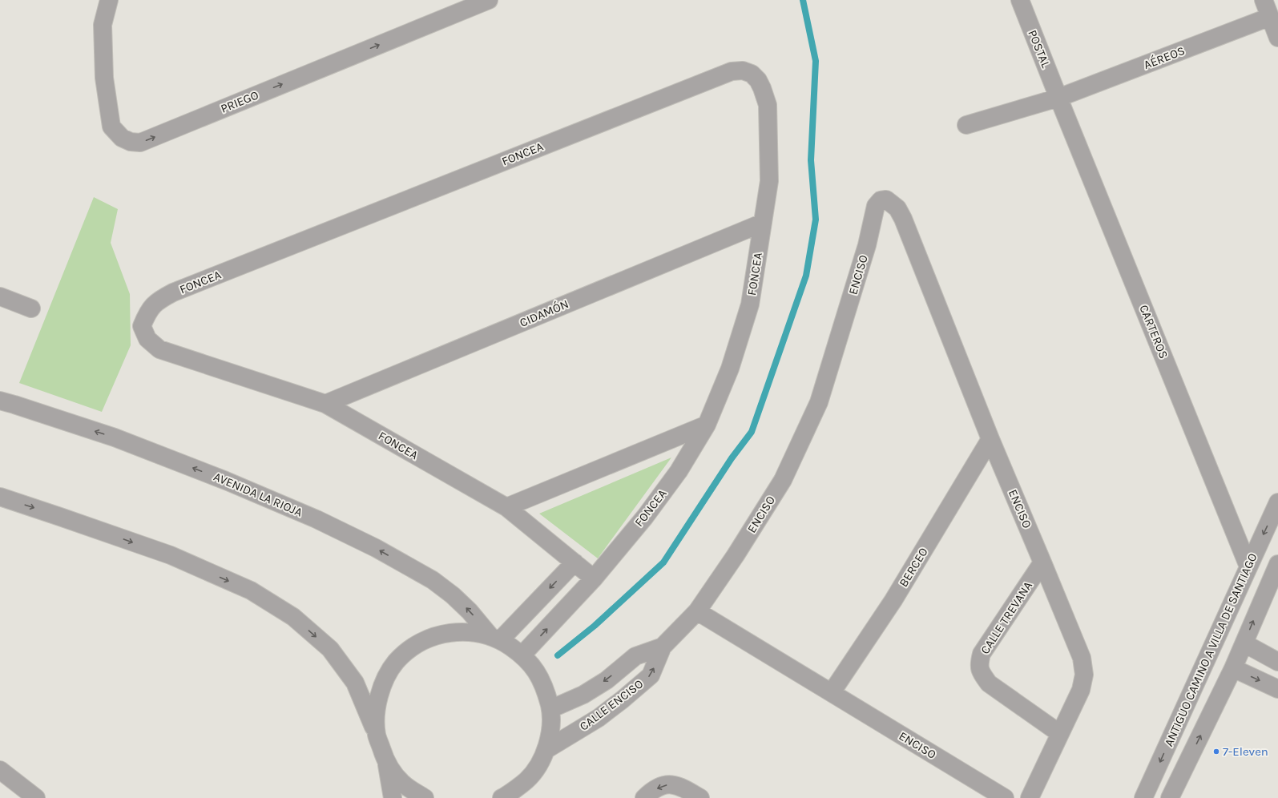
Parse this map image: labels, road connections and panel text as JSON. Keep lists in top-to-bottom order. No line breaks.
{"streets":{"street":["POSTAL","AÉREOS","PRIEGO","FONCEA","ENCISO","CIDAMÓN","CARTEROS","AVENIDA LA RIOJA","BERCEO","CALLE TREVANA","ANTIGUO CAMINO A VILLA DE SANTIAGO","CALLE ENCISO"]},"crossings":[["POSTAL","AÉREOS"],["POSTAL","CARTEROS"],["AÉREOS","CARTEROS"],["FONCEA","CIDAMÓN"],["ENCISO","BERCEO"],["ENCISO","CALLE TREVANA"],["ENCISO","CALLE ENCISO"],["CARTEROS","ANTIGUO CAMINO A VILLA DE SANTIAGO"]],"places":["7-Eleven"]}
